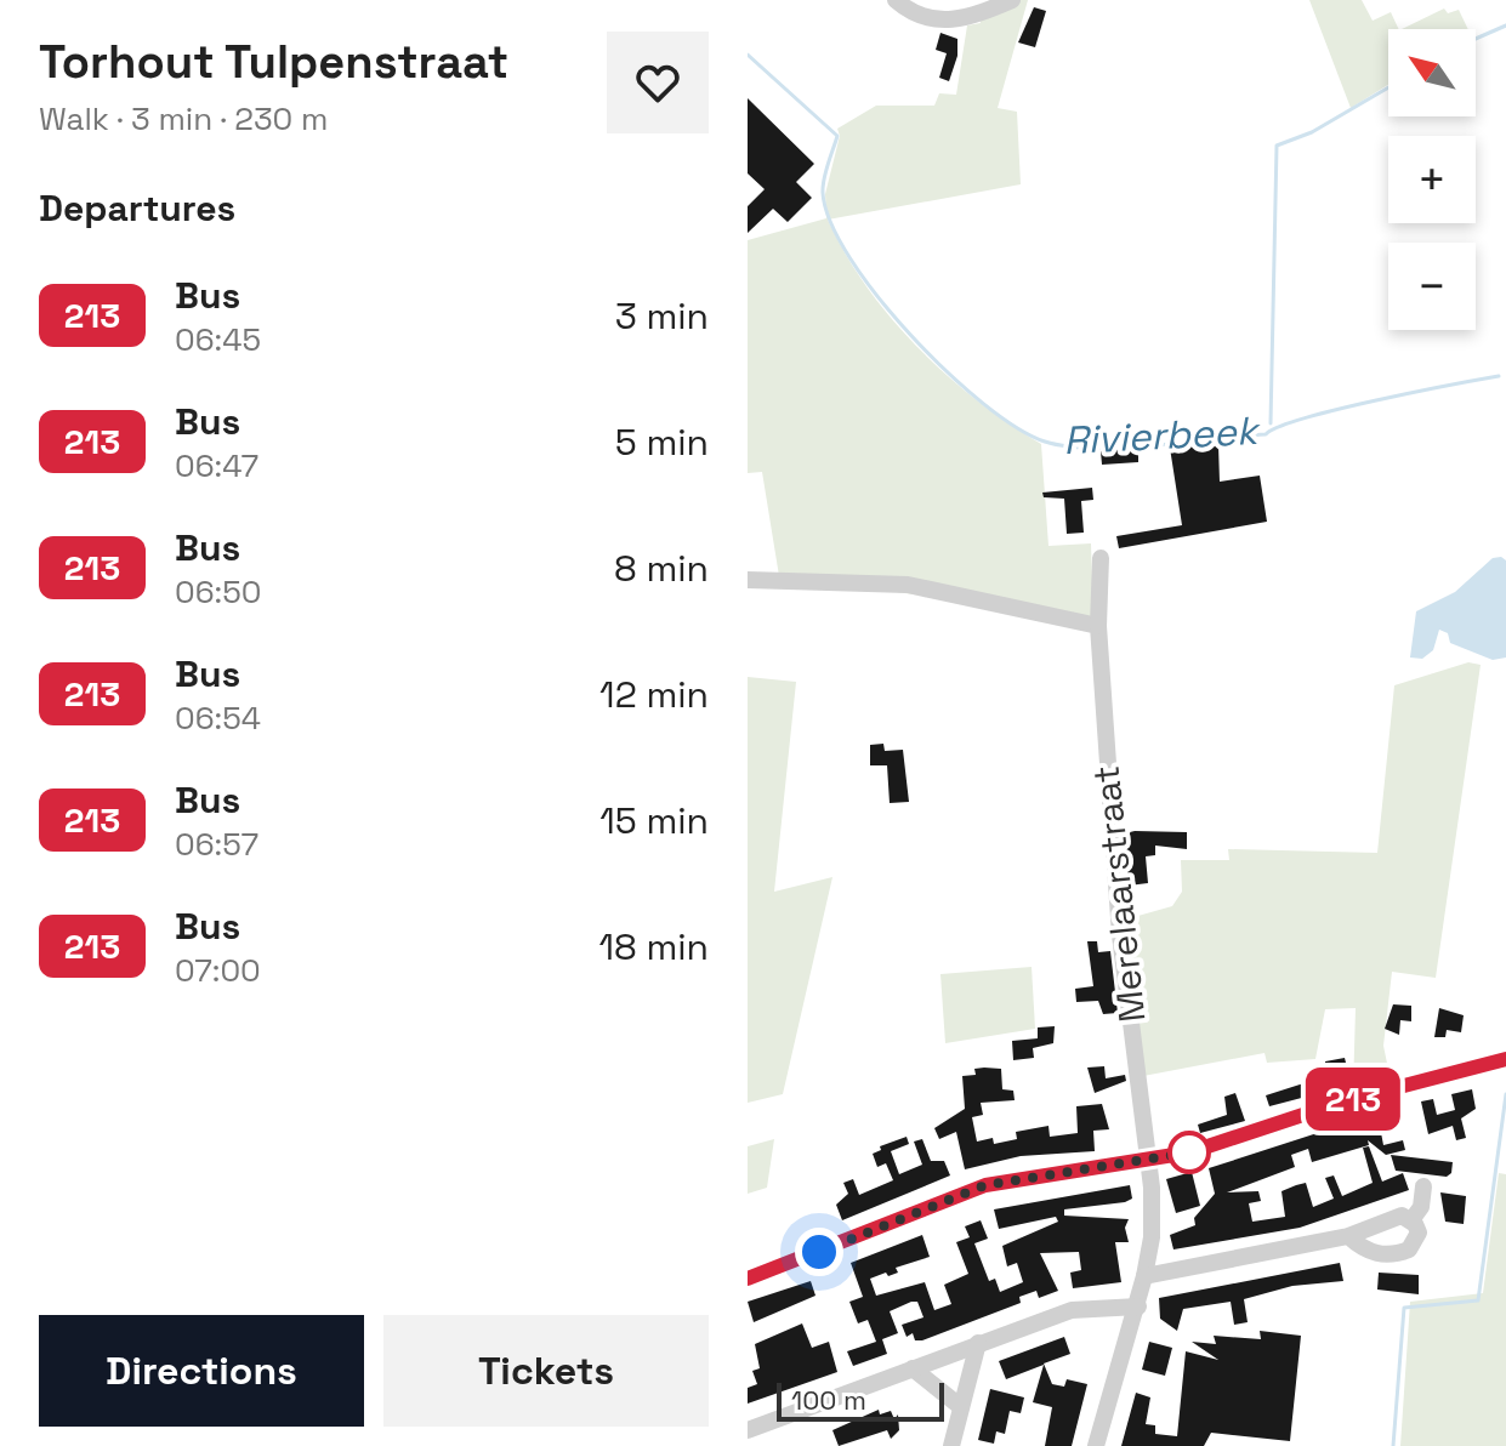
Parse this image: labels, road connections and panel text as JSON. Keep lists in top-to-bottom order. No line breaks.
{"streets":{"street":["Merelaarstraat"]},"water":["Rivierbeek"],"lines":["bus line 213"],"scale_bar":"100 m","north":"top left","page":{"heading":[["Torhout Tulpenstraat","Walk · 3 min · 230 m"],"Departures"],"on_map":"213","map_buttons":["+","−"],"list":[{"mark":"213","name":"Bus","note":"06:45","value":"3 min"},{"mark":"213","name":"Bus","note":"06:47","value":"5 min"},{"mark":"213","name":"Bus","note":"06:50","value":"8 min"},{"mark":"213","name":"Bus","note":"06:54","value":"12 min"},{"mark":"213","name":"Bus","note":"06:57","value":"15 min"},{"mark":"213","name":"Bus","note":"07:00","value":"18 min"}],"buttons":["Directions","Tickets"],"scale":"100 m"}}
